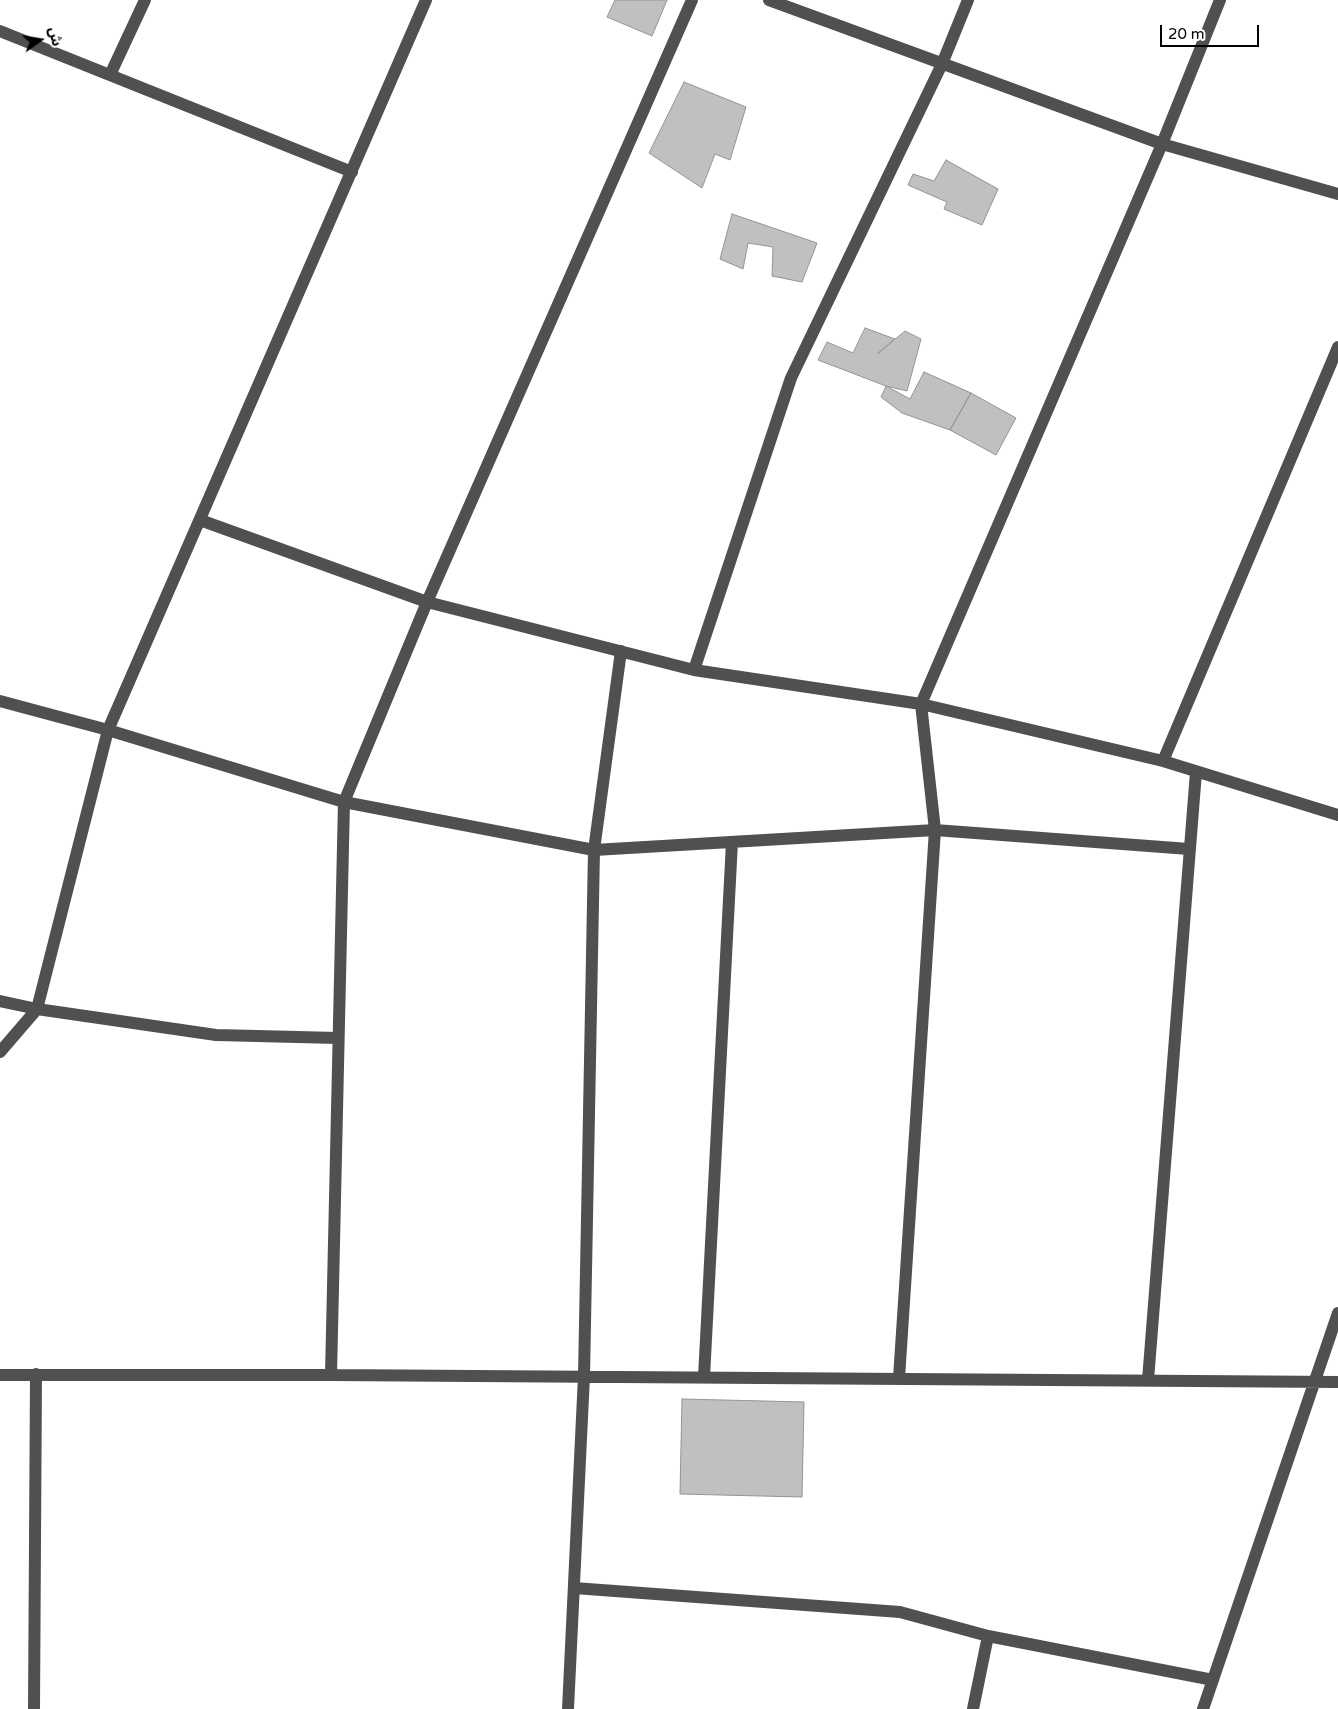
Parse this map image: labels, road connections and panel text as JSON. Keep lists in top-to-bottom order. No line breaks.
{"scale_bar":"20 m","north":"right"}
